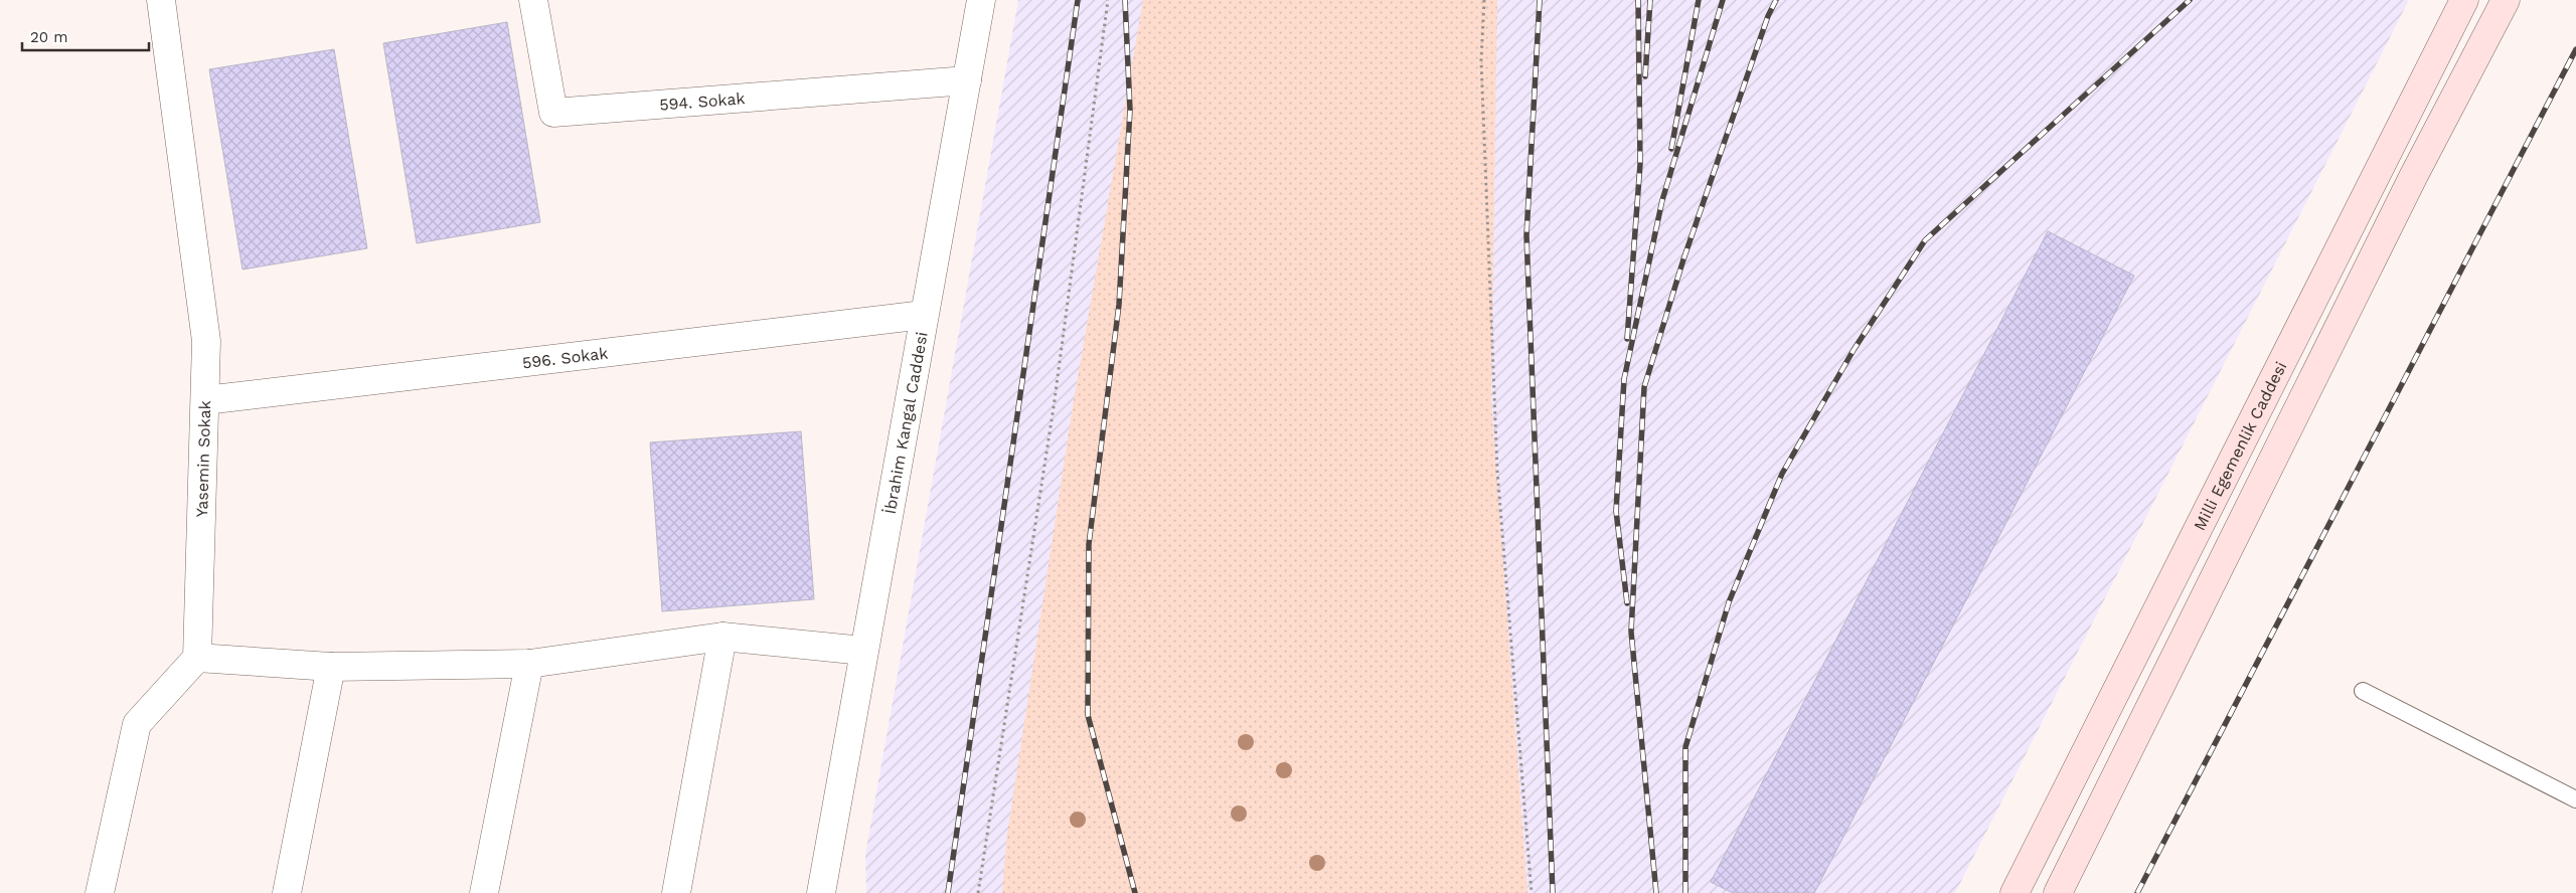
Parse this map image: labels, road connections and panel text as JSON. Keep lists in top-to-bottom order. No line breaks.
{"streets":{"main road":["Milli Egemenlik Caddesi"],"street":["594. Sokak","596. Sokak","İbrahim Kangal Caddesi","Yasemin Sokak"]},"crossings":[["594. Sokak","İbrahim Kangal Caddesi"],["596. Sokak","İbrahim Kangal Caddesi"],["596. Sokak","Yasemin Sokak"]],"scale_bar":"20 m"}
